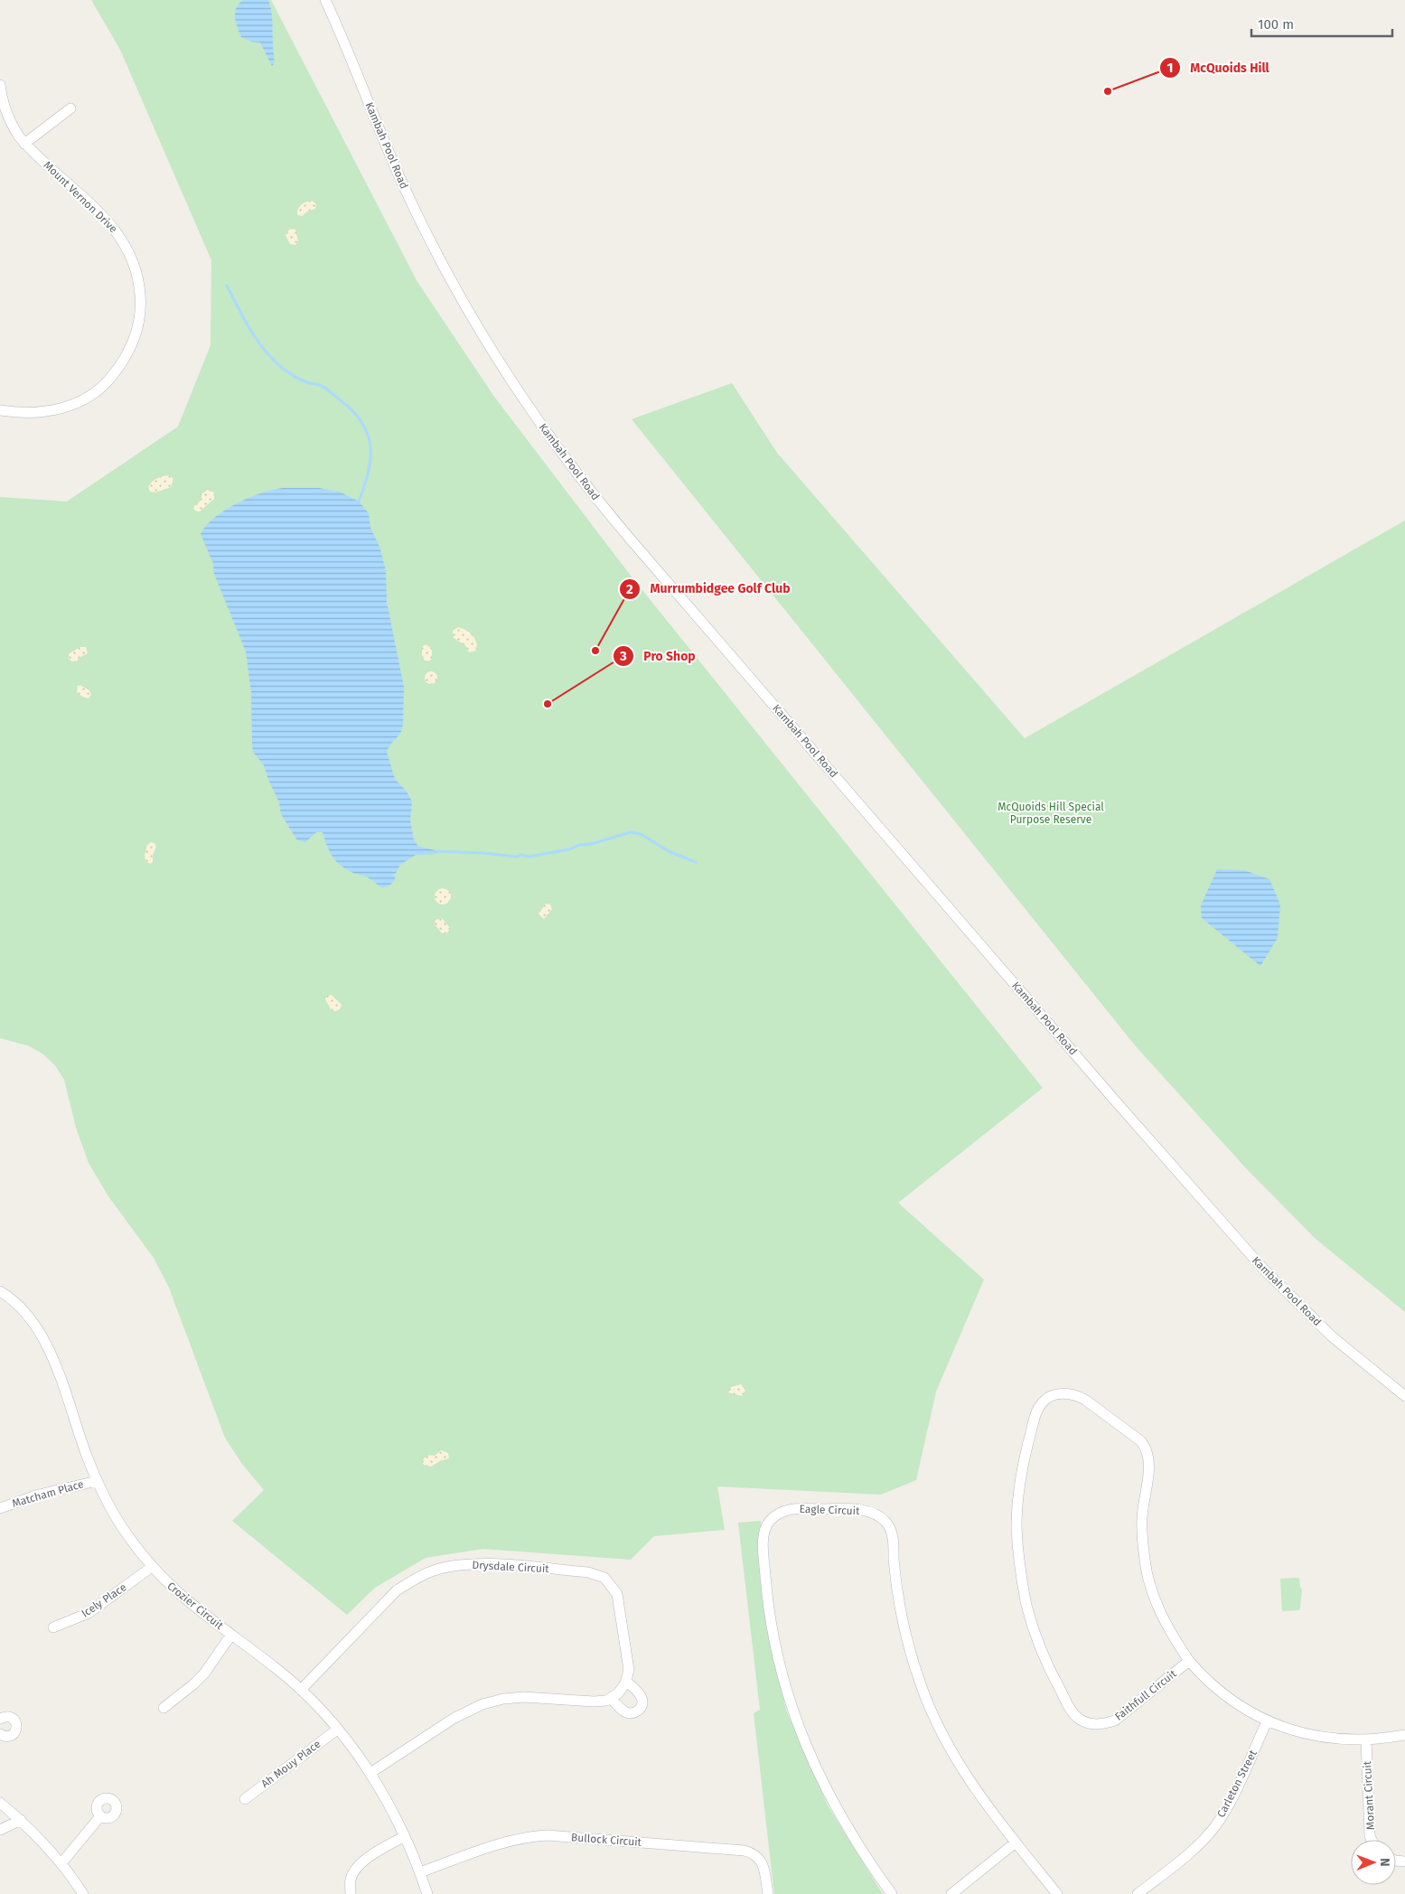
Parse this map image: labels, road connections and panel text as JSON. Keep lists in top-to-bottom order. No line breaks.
{"streets":{"street":["Kambah Pool Road","Mount Vernon Drive","Matcham Place","Eagle Circuit","Drysdale Circuit","Icely Place","Crozier Circuit","Faithfull Circuit","Ah Mouy Place","Carleton Street","Morant Circuit","Bullock Circuit"]},"crossings":[["Matcham Place","Crozier Circuit"],["Drysdale Circuit","Crozier Circuit"],["Icely Place","Crozier Circuit"],["Crozier Circuit","Ah Mouy Place"],["Crozier Circuit","Bullock Circuit"],["Faithfull Circuit","Carleton Street"]],"parks":["McQuoids Hill Special Purpose Reserve"],"places":["McQuoids Hill","Murrumbidgee Golf Club","Pro Shop"],"scale_bar":"100 m","north":"right"}
